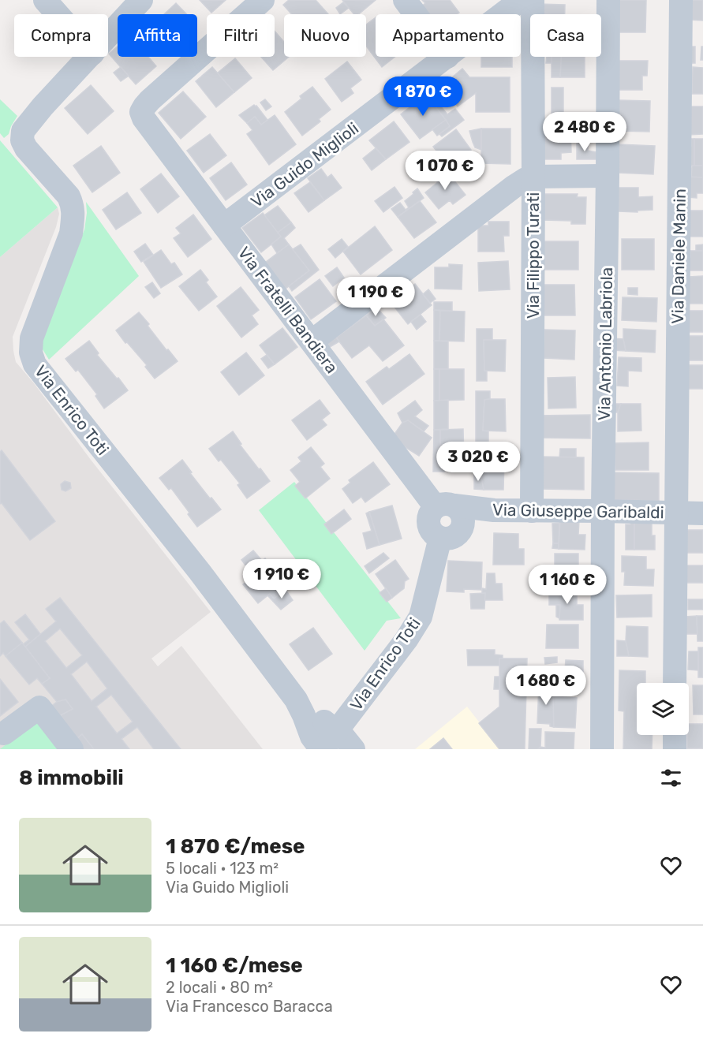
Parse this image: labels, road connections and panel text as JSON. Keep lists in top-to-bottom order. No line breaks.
{"streets":{"street":["Via Guido Miglioli","Via Filippo Turati","Via Daniele Manin","Via Fratelli Bandiera","Via Antonio Labriola","Via Enrico Toti","Via Giuseppe Garibaldi"]},"crossings":[["Via Guido Miglioli","Via Fratelli Bandiera"],["Via Filippo Turati","Via Giuseppe Garibaldi"],["Via Daniele Manin","Via Giuseppe Garibaldi"],["Via Fratelli Bandiera","Via Enrico Toti"],["Via Fratelli Bandiera","Via Giuseppe Garibaldi"],["Via Antonio Labriola","Via Giuseppe Garibaldi"],["Via Enrico Toti","Via Giuseppe Garibaldi"]],"page":{"chip":["Compra","Affitta","Filtri","Nuovo","Appartamento","Casa"],"price":["1 870 €","2 480 €","1 070 €","1 190 €","3 020 €","1 910 €","1 160 €","1 680 €"],"heading":"8 immobili","list":[{"name":"1 870 €/mese","note":"5 locali · 123 m² · Via Guido Miglioli"},{"name":"1 160 €/mese","note":"2 locali · 80 m² · Via Francesco Baracca"}]}}
